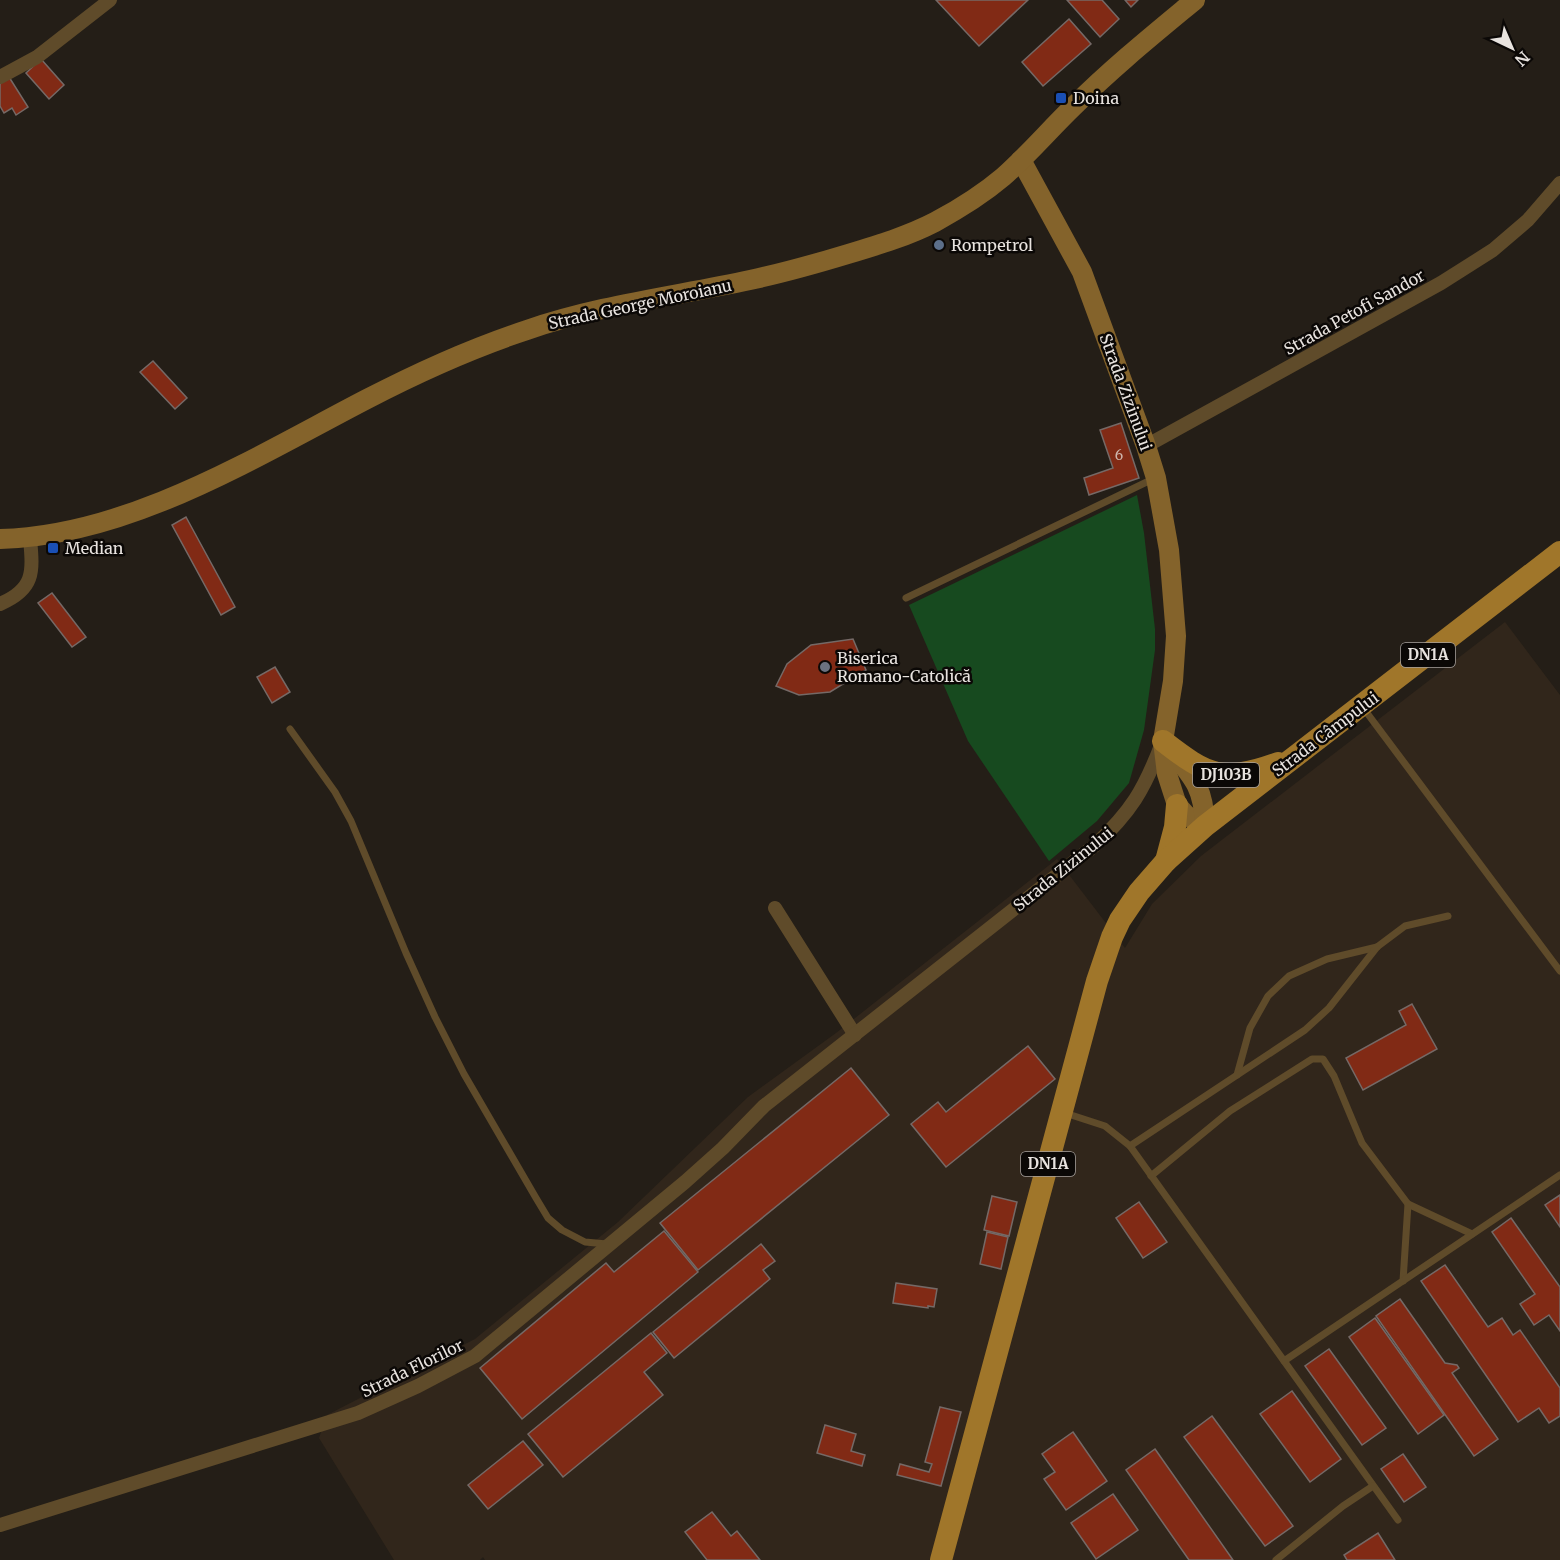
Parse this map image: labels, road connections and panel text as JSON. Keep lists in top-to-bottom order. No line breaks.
{"streets":{"main road":["Strada George Moroianu","Strada Zizinului","DN1A","Strada Câmpului","DJ103B"],"street":["Strada Petofi Sandor","Strada Florilor"]},"crossings":[["Strada George Moroianu","Strada Zizinului"],["Strada Petofi Sandor","Strada Zizinului"],["Strada Zizinului","DJ103B"],["Strada Zizinului","Strada Florilor"],["DN1A","Strada Câmpului"],["Strada Câmpului","DJ103B"]],"places":{"transit":["Doina","Median"],"other":["Rompetrol","Biserica Romano-Catolică"]},"house_numbers":["6"],"north":"bottom right"}
